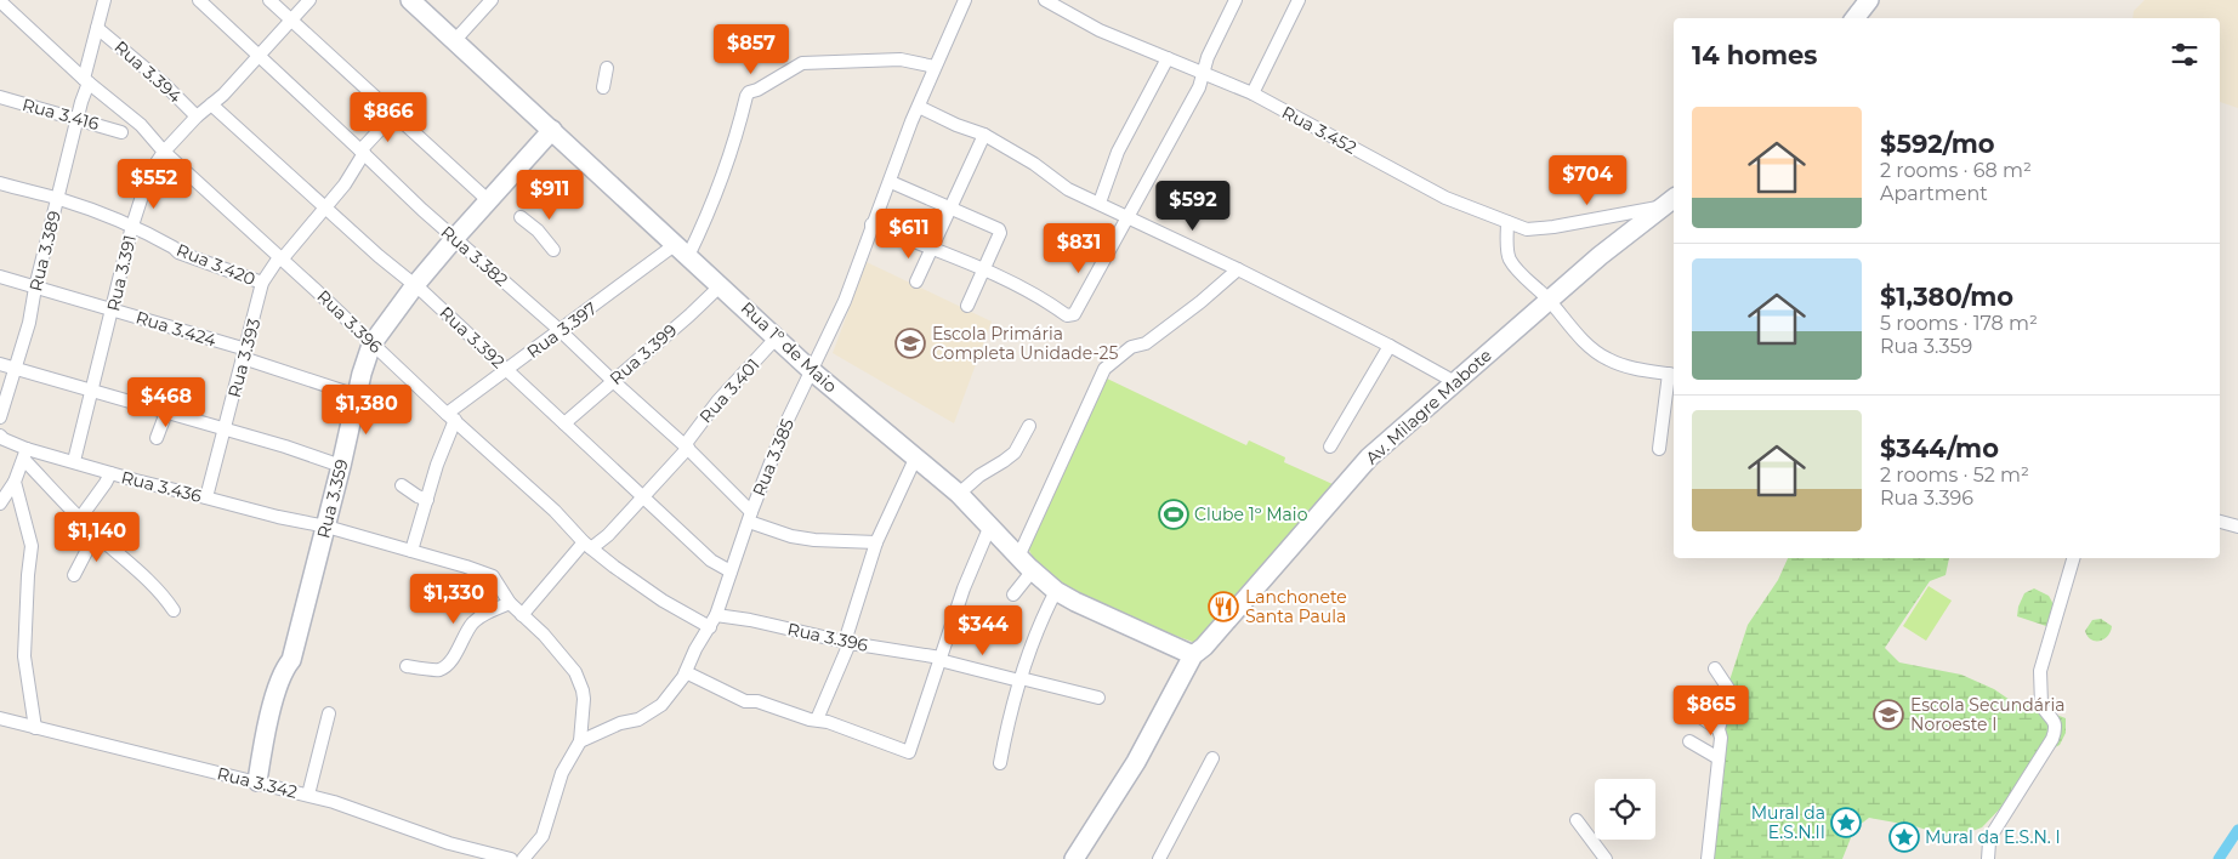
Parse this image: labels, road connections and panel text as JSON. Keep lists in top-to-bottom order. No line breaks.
{"streets":{"street":["Rua 3.394","Rua 3.416","Rua 3.452","Rua 3.389","Rua 3.382","Rua 3.420","Rua 3.391","Rua 3.396","Rua 3.424","Rua 3.397","Rua 3.392","Rua 1º de Maio","Rua 3.399","Rua 3.393","Rua 3.401","Av. Milagre Mabote","Rua 3.385","Rua 3.436","Rua 3.359","Rua 3.342"]},"crossings":[["Rua 3.394","Rua 3.389"],["Rua 3.394","Rua 3.391"],["Rua 3.416","Rua 3.389"],["Rua 3.452","Av. Milagre Mabote"],["Rua 3.389","Rua 3.420"],["Rua 3.389","Rua 3.396"],["Rua 3.389","Rua 3.424"],["Rua 3.382","Rua 3.391"],["Rua 3.382","Rua 3.397"],["Rua 3.382","Rua 3.399"],["Rua 3.382","Rua 3.393"],["Rua 3.382","Rua 3.401"],["Rua 3.382","Rua 3.385"],["Rua 3.382","Rua 3.359"],["Rua 3.420","Rua 3.391"],["Rua 3.420","Rua 3.393"],["Rua 3.391","Rua 3.396"],["Rua 3.391","Rua 3.424"],["Rua 3.391","Rua 3.392"],["Rua 3.391","Rua 3.436"],["Rua 3.396","Rua 3.397"],["Rua 3.396","Rua 3.393"],["Rua 3.396","Rua 3.401"],["Rua 3.396","Rua 3.385"],["Rua 3.396","Rua 3.359"],["Rua 3.424","Rua 3.393"],["Rua 3.424","Rua 3.359"],["Rua 3.397","Rua 3.392"],["Rua 3.397","Rua 1º de Maio"],["Rua 3.392","Rua 3.399"],["Rua 3.392","Rua 3.393"],["Rua 3.392","Rua 3.401"],["Rua 3.392","Rua 3.385"],["Rua 3.392","Rua 3.359"],["Rua 1º de Maio","Rua 3.399"],["Rua 1º de Maio","Rua 3.401"],["Rua 1º de Maio","Av. Milagre Mabote"],["Rua 1º de Maio","Rua 3.385"],["Rua 1º de Maio","Rua 3.359"],["Rua 3.393","Rua 3.436"],["Rua 3.401","Rua 3.436"],["Rua 3.385","Rua 3.436"],["Rua 3.436","Rua 3.359"],["Rua 3.359","Rua 3.342"]],"places":{"school or university":["Escola Primária Completa Unidade-25","Escola Secundária Noroeste I"],"sports":["Clube 1º Maio"],"restaurant":["Lanchonete Santa Paula"],"place":["Mural da E.S.N.II","Mural da E.S.N. I"]},"page":{"heading":"14 homes","price":["$857","$866","$704","$552","$911","$592","$611","$831","$468","$1,380","$1,140","$1,330","$344","$865"],"list":[{"name":"$592/mo","note":"2 rooms · 68 m² · Apartment"},{"name":"$1,380/mo","note":"5 rooms · 178 m² · Rua 3.359"},{"name":"$344/mo","note":"2 rooms · 52 m² · Rua 3.396"}]}}
